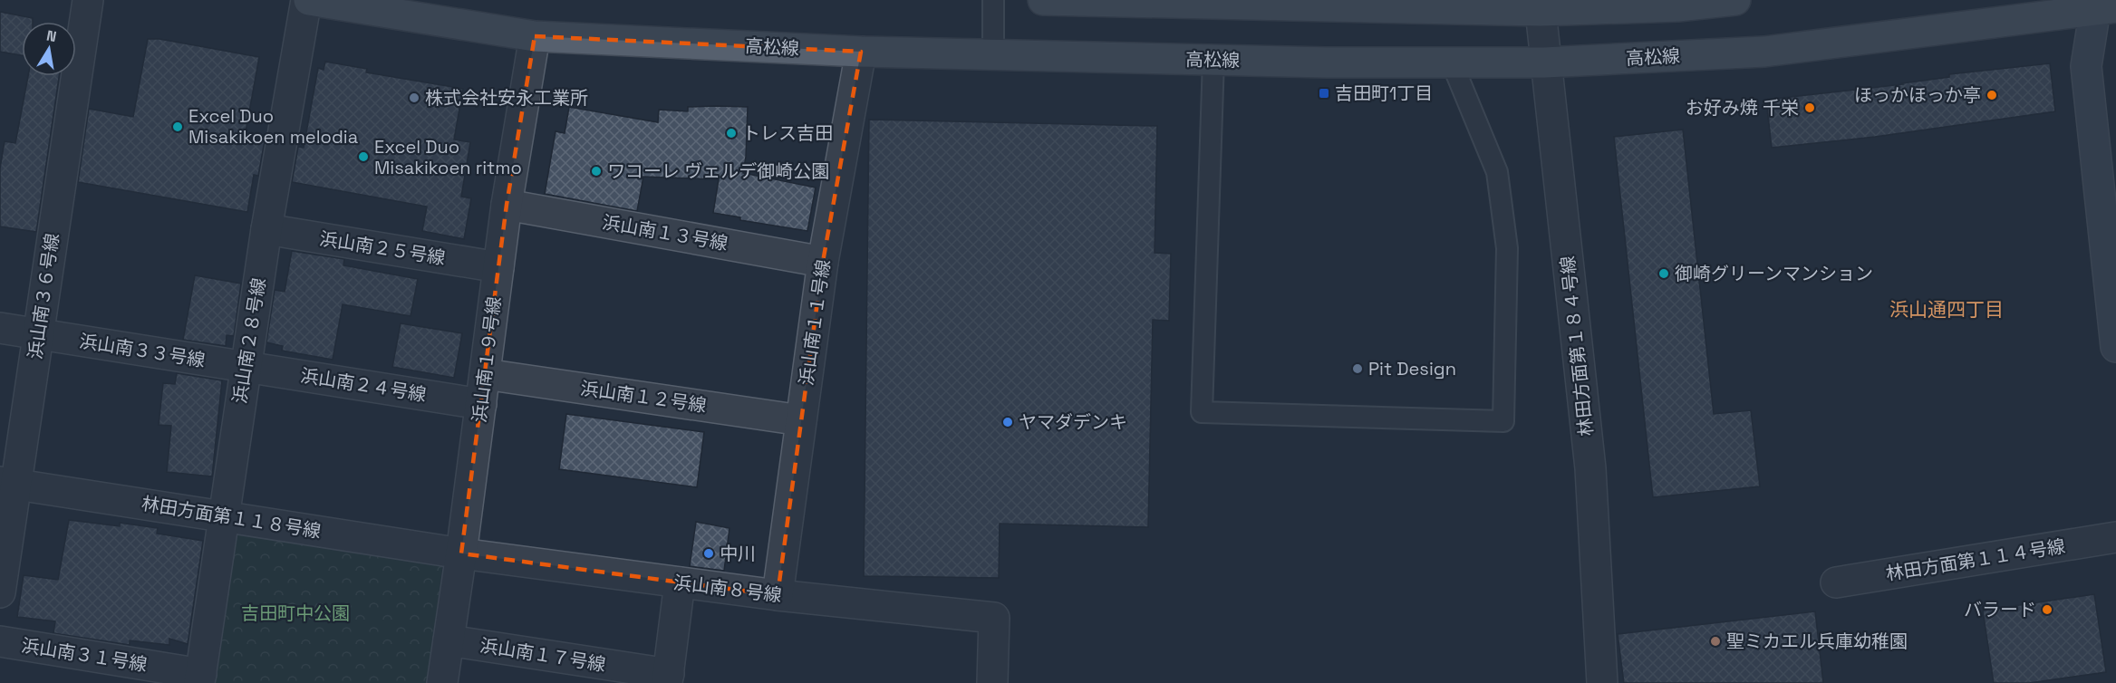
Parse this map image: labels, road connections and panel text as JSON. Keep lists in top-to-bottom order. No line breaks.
{"streets":{"main road":["高松線"],"street":["浜山南１３号線","浜山南２５号線","浜山南３６号線","浜山南１１号線","浜山南２８号線","林田方面第１８４号線","浜山南３３号線","浜山南１９号線","浜山南２４号線","浜山南１２号線","林田方面第１１８号線","林田方面第１１４号線","浜山南８号線","浜山南３１号線","浜山南１７号線"]},"crossings":[["高松線","浜山南１１号線"],["高松線","浜山南２８号線"],["高松線","林田方面第１８４号線"],["高松線","浜山南１９号線"],["浜山南１３号線","浜山南１１号線"],["浜山南１３号線","浜山南１９号線"],["浜山南２５号線","浜山南２８号線"],["浜山南２５号線","浜山南１９号線"],["浜山南３６号線","浜山南３３号線"],["浜山南３６号線","林田方面第１１８号線"],["浜山南１１号線","浜山南１２号線"],["浜山南１１号線","浜山南８号線"],["浜山南２８号線","浜山南３３号線"],["浜山南２８号線","浜山南２４号線"],["浜山南２８号線","林田方面第１１８号線"],["浜山南２８号線","浜山南３１号線"],["浜山南３３号線","浜山南２４号線"],["浜山南１９号線","浜山南２４号線"],["浜山南１９号線","浜山南１２号線"],["浜山南１９号線","林田方面第１１８号線"],["浜山南１９号線","浜山南８号線"],["浜山南１９号線","浜山南１７号線"],["林田方面第１１８号線","浜山南８号線"]],"districts":["浜山通四丁目"],"parks":["吉田町中公園"],"places":{"transit":["吉田町1丁目"],"other":["ほっかほっか亭","株式会社安永工業所","お好み焼 千栄","Excel Duo Misakikoen melodia","トレス吉田","Excel Duo Misakikoen ritmo","ワコーレ ヴェルデ御崎公園","御崎グリーンマンション","Pit Design","ヤマダデンキ","中川","バラード","聖ミカエル兵庫幼稚園"]},"north":"top"}
